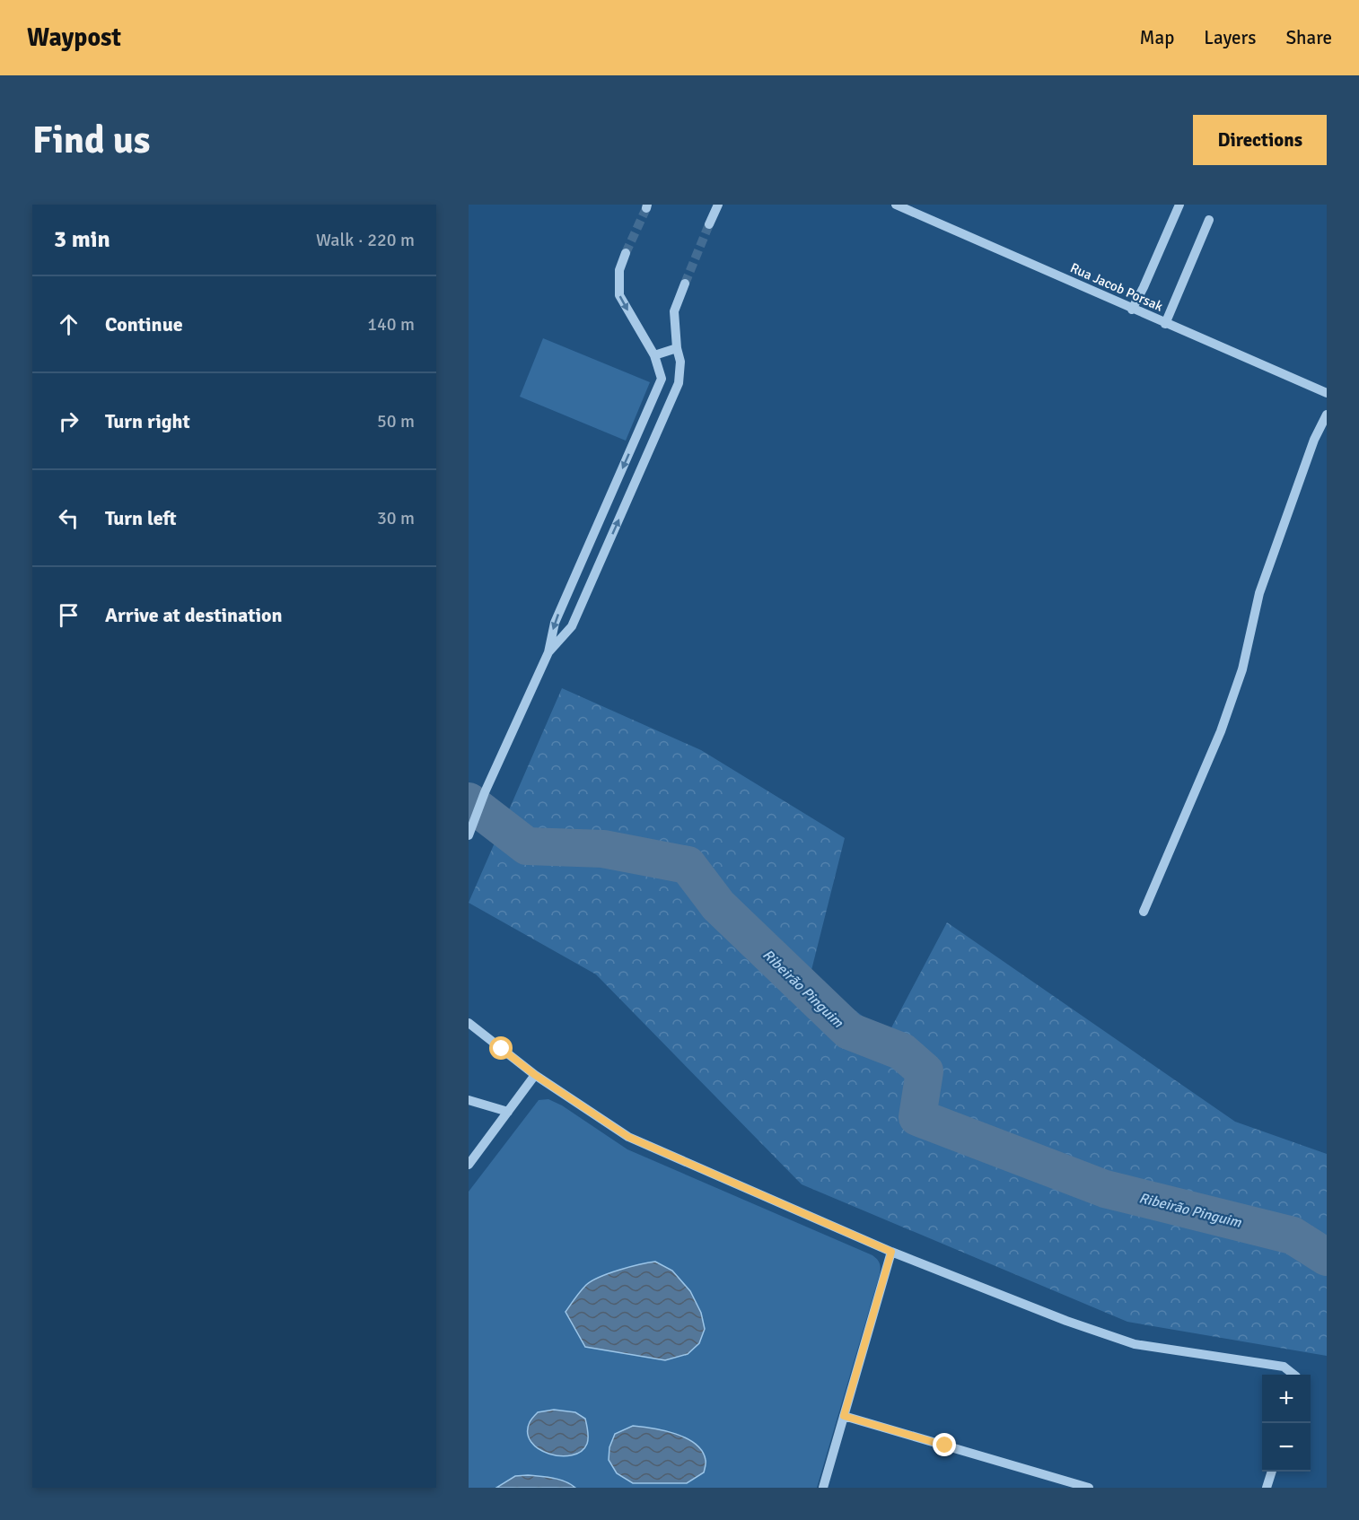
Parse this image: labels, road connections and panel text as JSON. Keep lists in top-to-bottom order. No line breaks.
{"streets":{"street":["Rua Jacob Porsak"]},"water":["Ribeirão Pinguim"],"page":{"header":"Waypost","nav":["Map","Layers","Share"],"buttons":"Directions","title":"Find us","heading":["3 min","Walk · 220 m"],"list":[["Continue","140 m"],["Turn right","50 m"],["Turn left","30 m"],"Arrive at destination"],"map_buttons":["+","−"]}}
